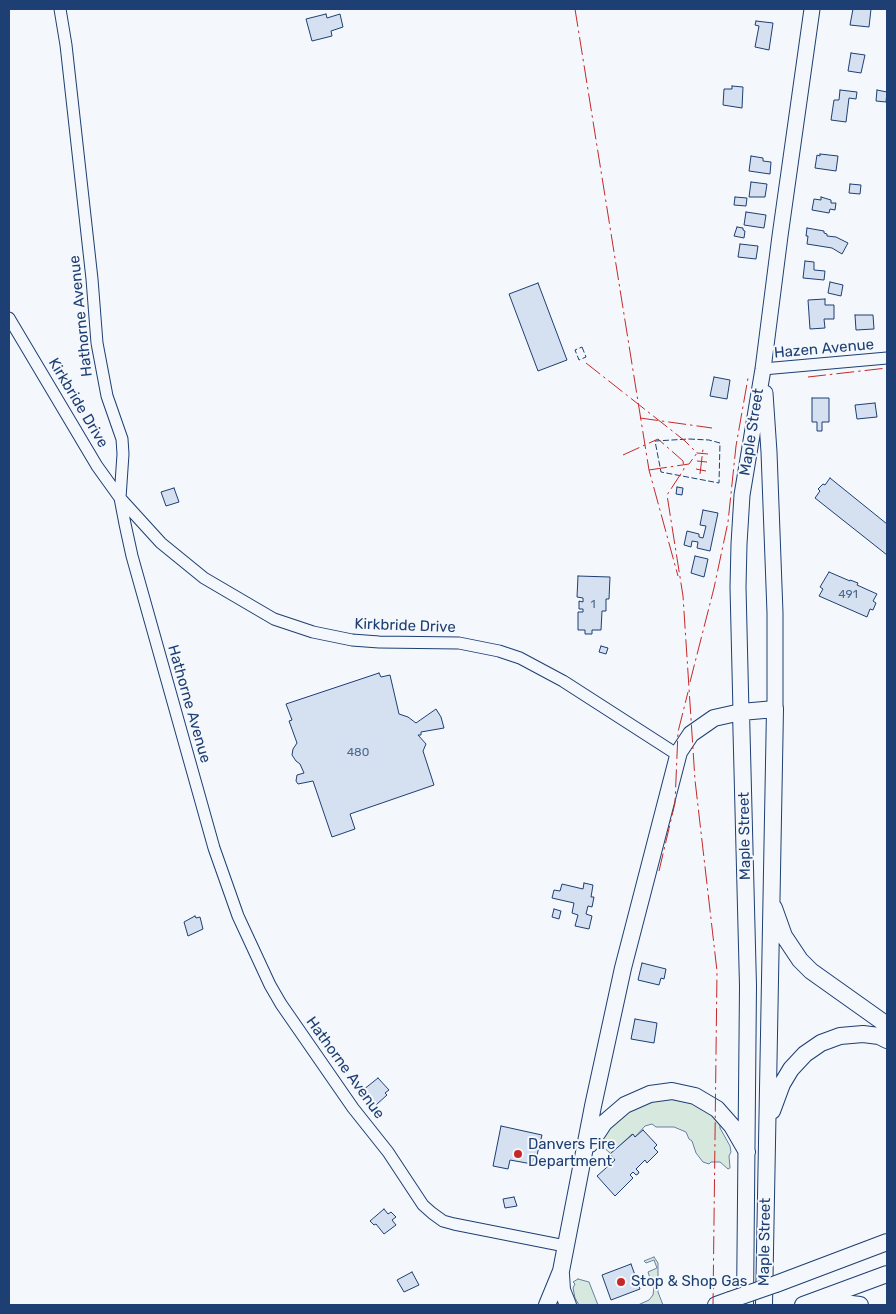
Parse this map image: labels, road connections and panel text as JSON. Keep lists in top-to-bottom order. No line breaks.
{"streets":{"main road":["Maple Street"],"street":["Hathorne Avenue","Hazen Avenue","Kirkbride Drive"]},"crossings":[["Hathorne Avenue","Kirkbride Drive"],["Hazen Avenue","Maple Street"]],"places":["Danvers Fire Department","Stop & Shop Gas"],"house_numbers":["491","1","480"]}
